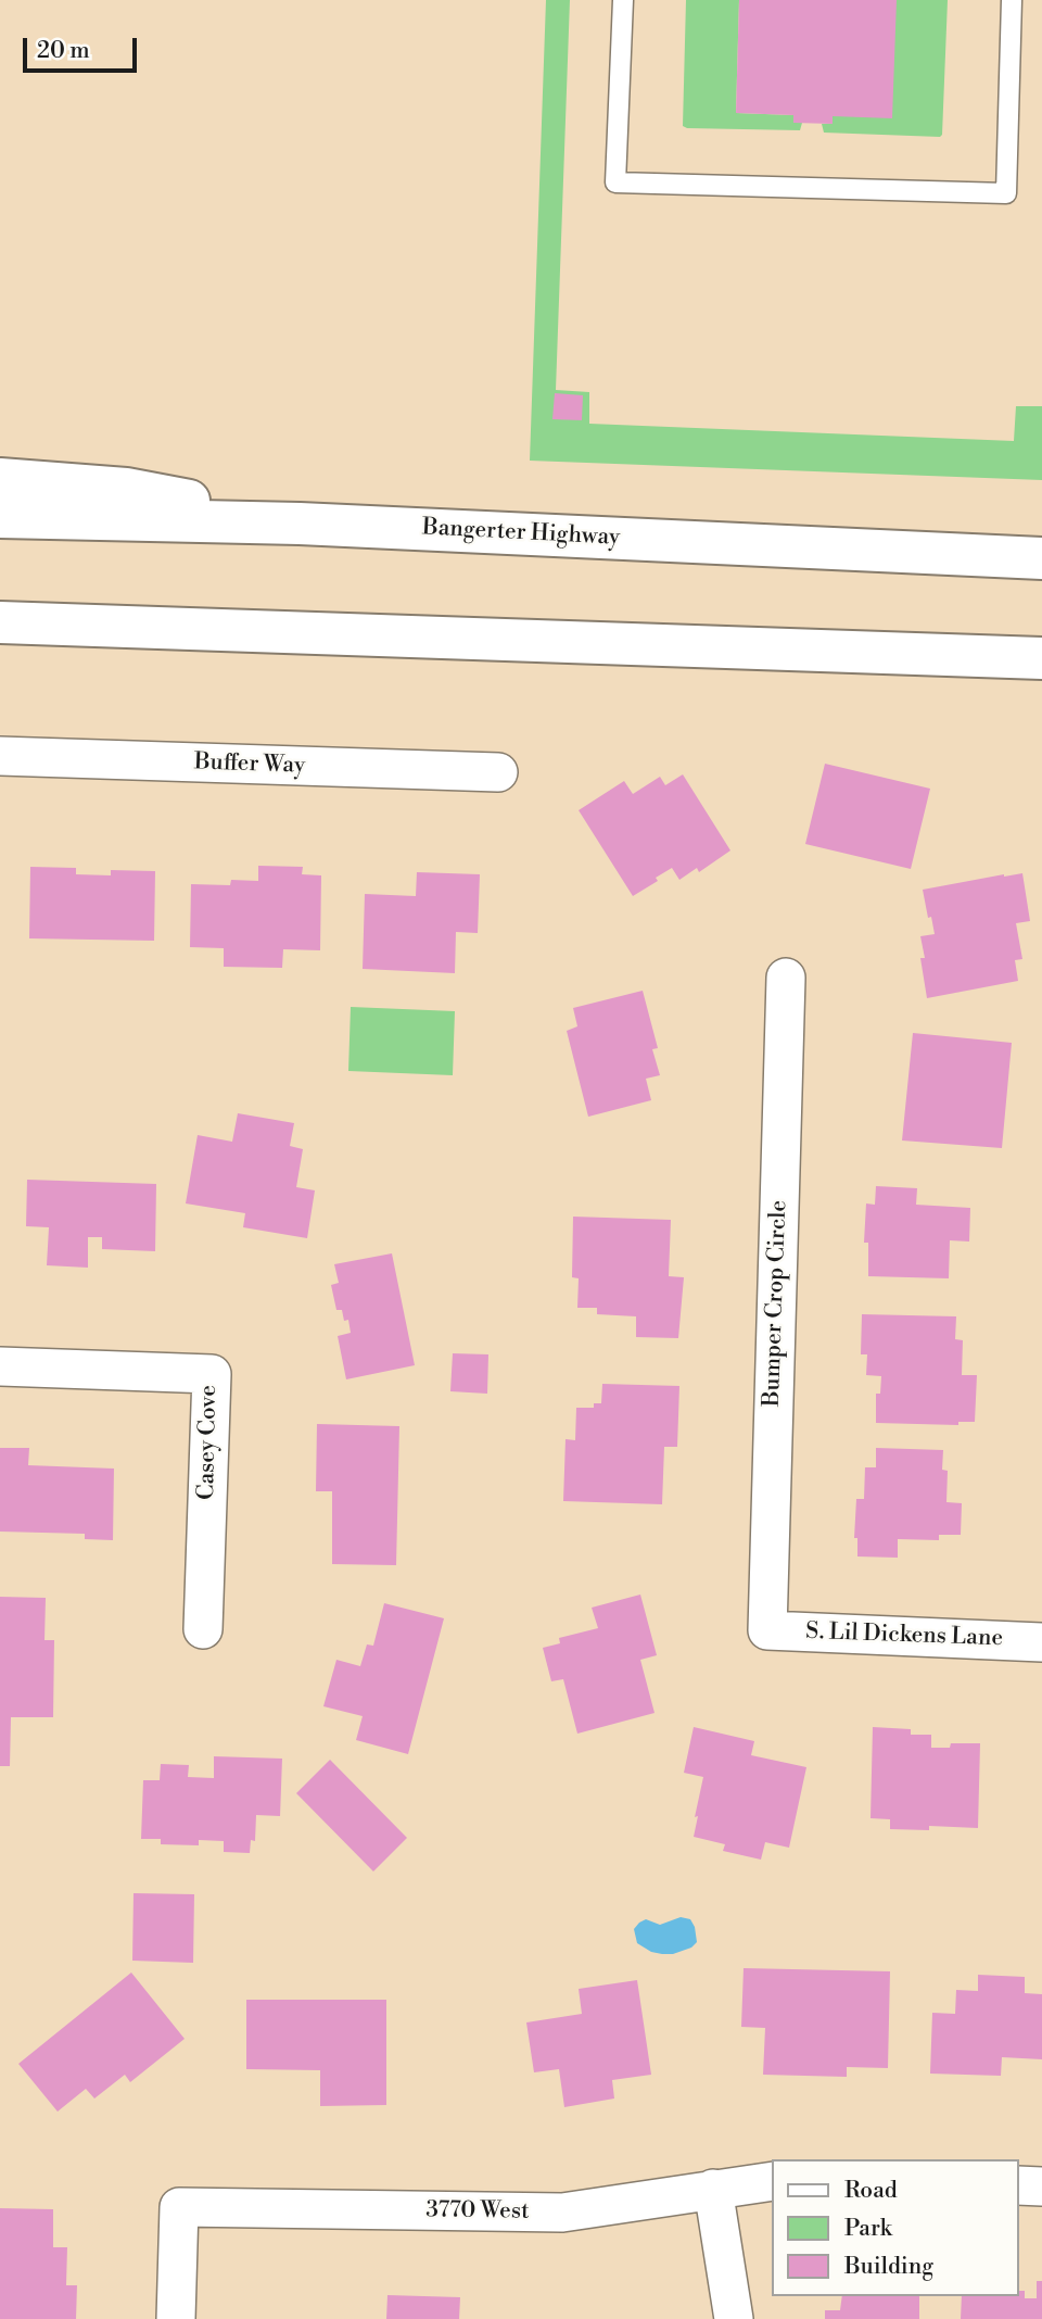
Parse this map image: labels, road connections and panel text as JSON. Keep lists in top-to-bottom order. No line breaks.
{"streets":{"highway":["Bangerter Highway"],"street":["Buffer Way","Bumper Crop Circle","Casey Cove","S. Lil Dickens Lane","3770 West"]},"crossings":[["Bumper Crop Circle","S. Lil Dickens Lane"]],"legend":["Road","Park","Building"],"scale_bar":"20 m"}
